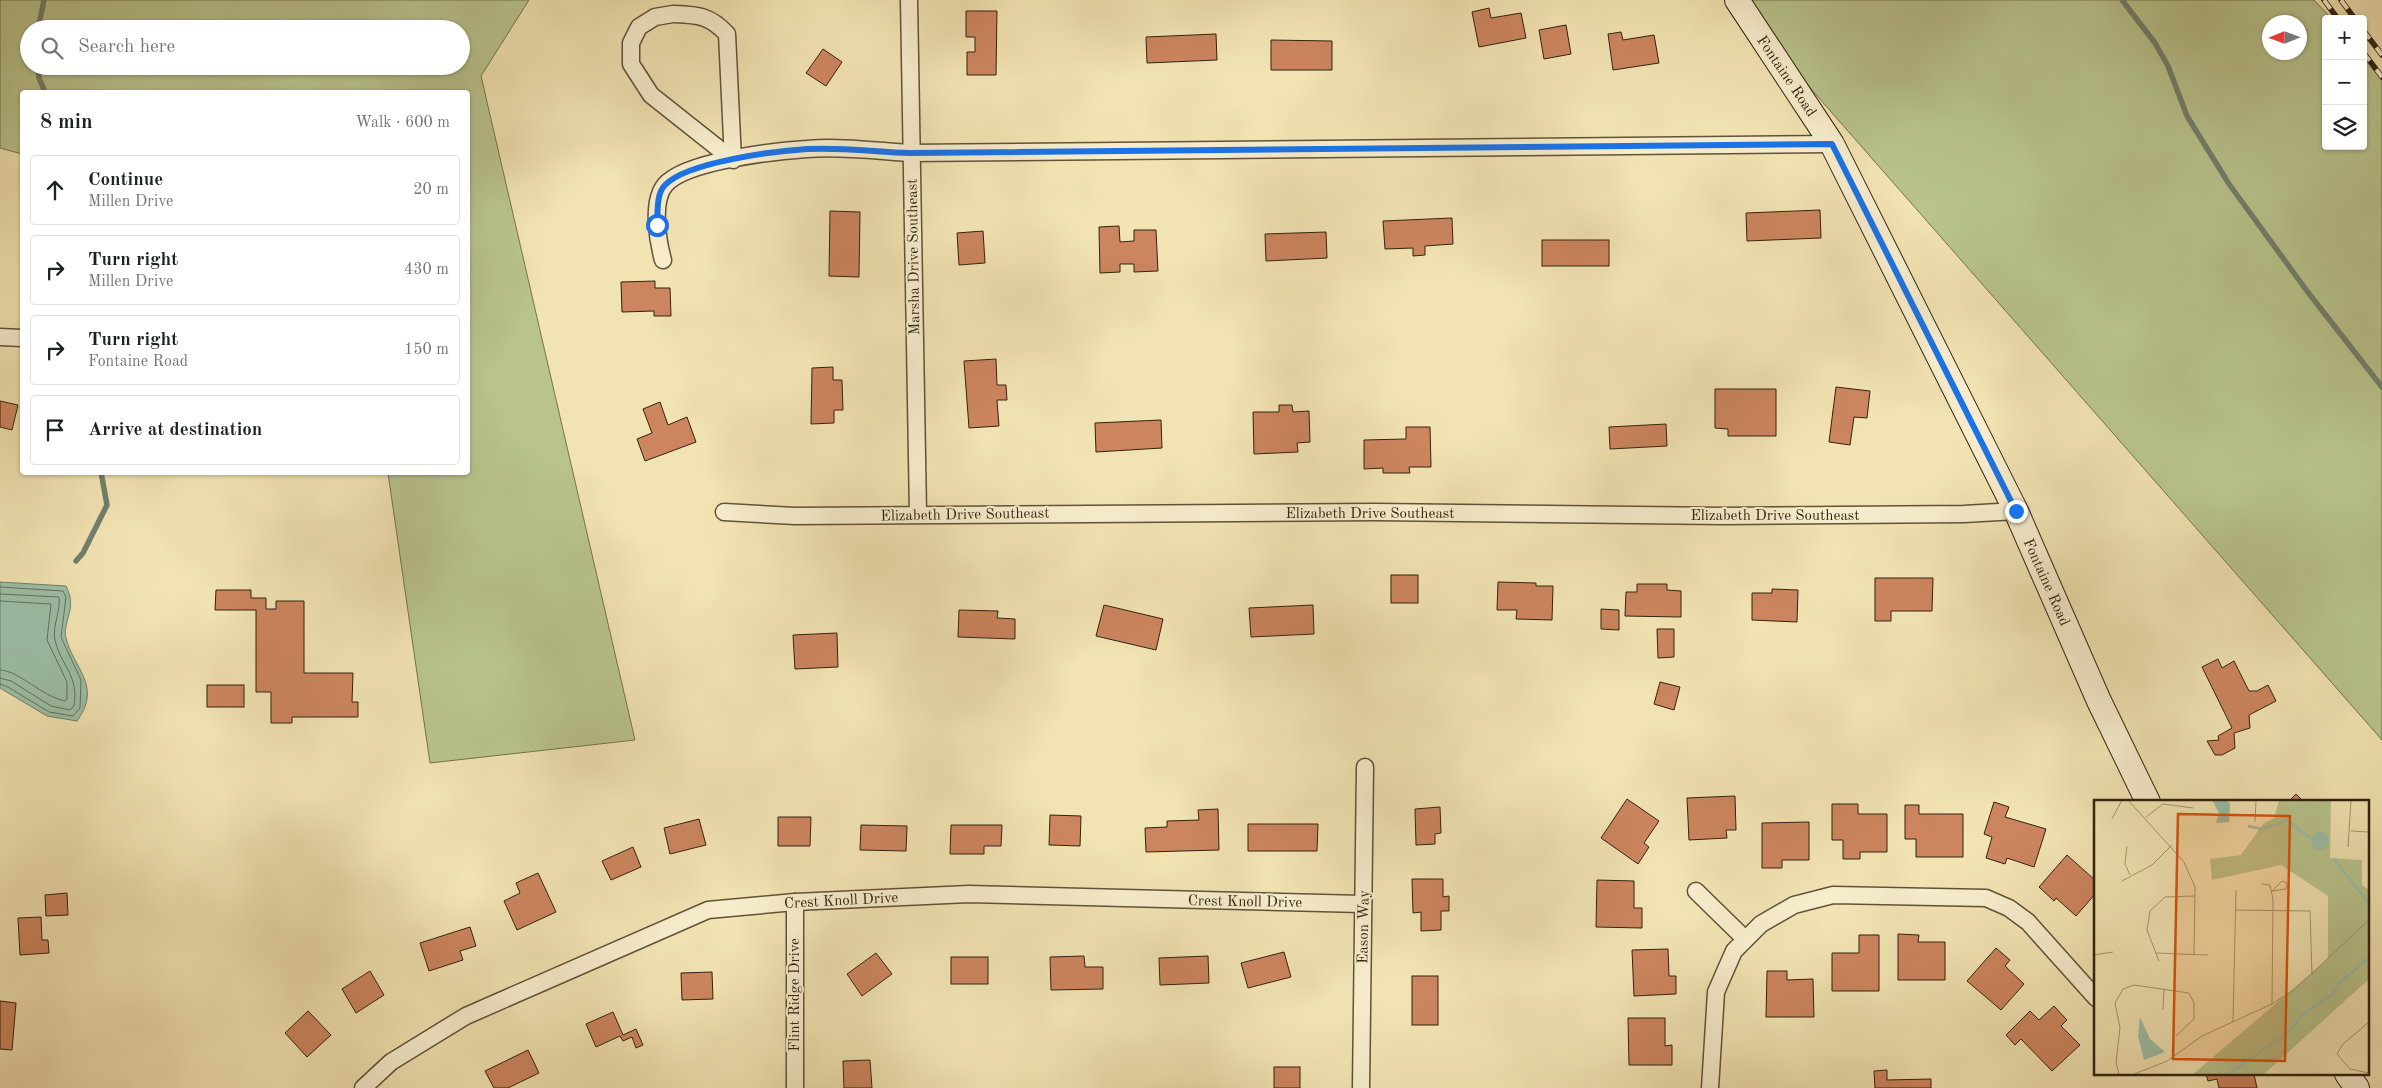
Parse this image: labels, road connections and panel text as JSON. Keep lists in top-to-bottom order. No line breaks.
{"streets":{"main road":["Fontaine Road"],"street":["Marsha Drive Southeast","Elizabeth Drive Southeast","Crest Knoll Drive","Eason Way","Flint Ridge Drive"]},"crossings":[["Fontaine Road","Elizabeth Drive Southeast"],["Marsha Drive Southeast","Elizabeth Drive Southeast"],["Crest Knoll Drive","Eason Way"],["Crest Knoll Drive","Flint Ridge Drive"]],"north":"left","page":{"map_buttons":["+","−"],"search":"Search here","heading":["8 min","Walk · 600 m"],"list":[["Continue","Millen Drive","20 m"],["Turn right","Millen Drive","430 m"],["Turn right","Fontaine Road","150 m"],"Arrive at destination"]}}
